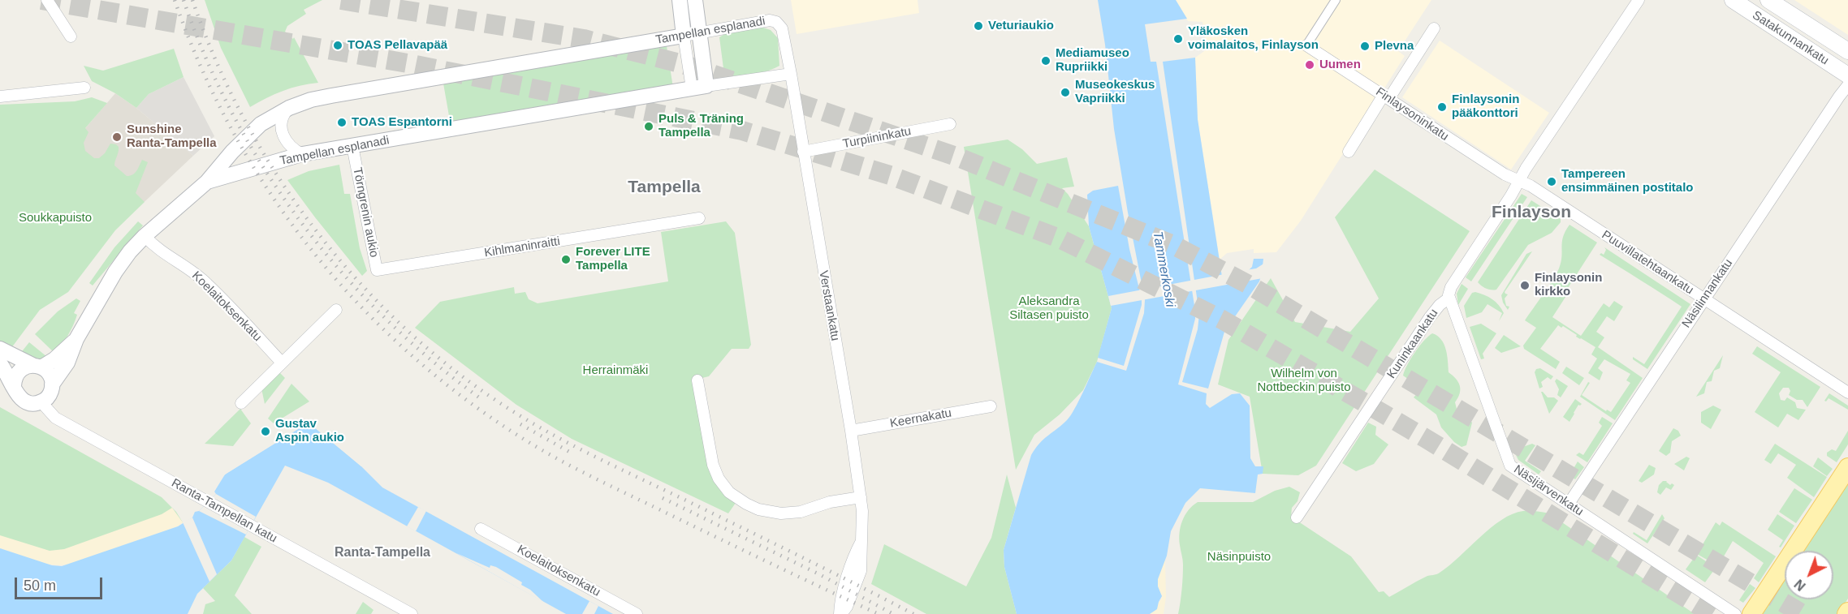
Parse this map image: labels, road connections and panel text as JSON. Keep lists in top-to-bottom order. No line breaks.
{"streets":{"main road":["Satakunnankatu"],"street":["Tampellan esplanadi","Finlaysoninkatu","Turpiininkatu","Törngrenin aukio","Kihlmaninraitti","Puuvillatehtaankatu","Näsilinnankatu","Verstaankatu","Koelaitoksenkatu","Kuninkaankatu","Keernakatu","Näsijärvenkatu","Ranta-Tampellan katu"]},"crossings":[["Tampellan esplanadi","Törngrenin aukio"],["Tampellan esplanadi","Verstaankatu"],["Tampellan esplanadi","Koelaitoksenkatu"],["Tampellan esplanadi","Ranta-Tampellan katu"],["Finlaysoninkatu","Puuvillatehtaankatu"],["Finlaysoninkatu","Kuninkaankatu"],["Turpiininkatu","Verstaankatu"],["Törngrenin aukio","Kihlmaninraitti"],["Puuvillatehtaankatu","Näsilinnankatu"],["Puuvillatehtaankatu","Kuninkaankatu"],["Näsilinnankatu","Näsijärvenkatu"],["Verstaankatu","Keernakatu"],["Kuninkaankatu","Näsijärvenkatu"]],"districts":["Tampella","Finlayson","Ranta-Tampella"],"water":["Tammerkoski"],"parks":["Soukkapuisto","Aleksandra Siltasen puisto","Herrainmäki","Wilhelm von Nottbeckin puisto","Näsinpuisto"],"places":["Veturiaukio","Yläkosken voimalaitos, Finlayson","TOAS Pellavapää","Plevna","Mediamuseo Rupriikki","Uumen","Museokeskus Vapriikki","Finlaysonin pääkonttori","TOAS Espantorni","Puls & Träning Tampella","Sunshine Ranta-Tampella","Tampereen ensimmäinen postitalo","Forever LITE Tampella","Finlaysonin kirkko","Gustav Aspin aukio"],"scale_bar":"50 m","north":"bottom left"}
